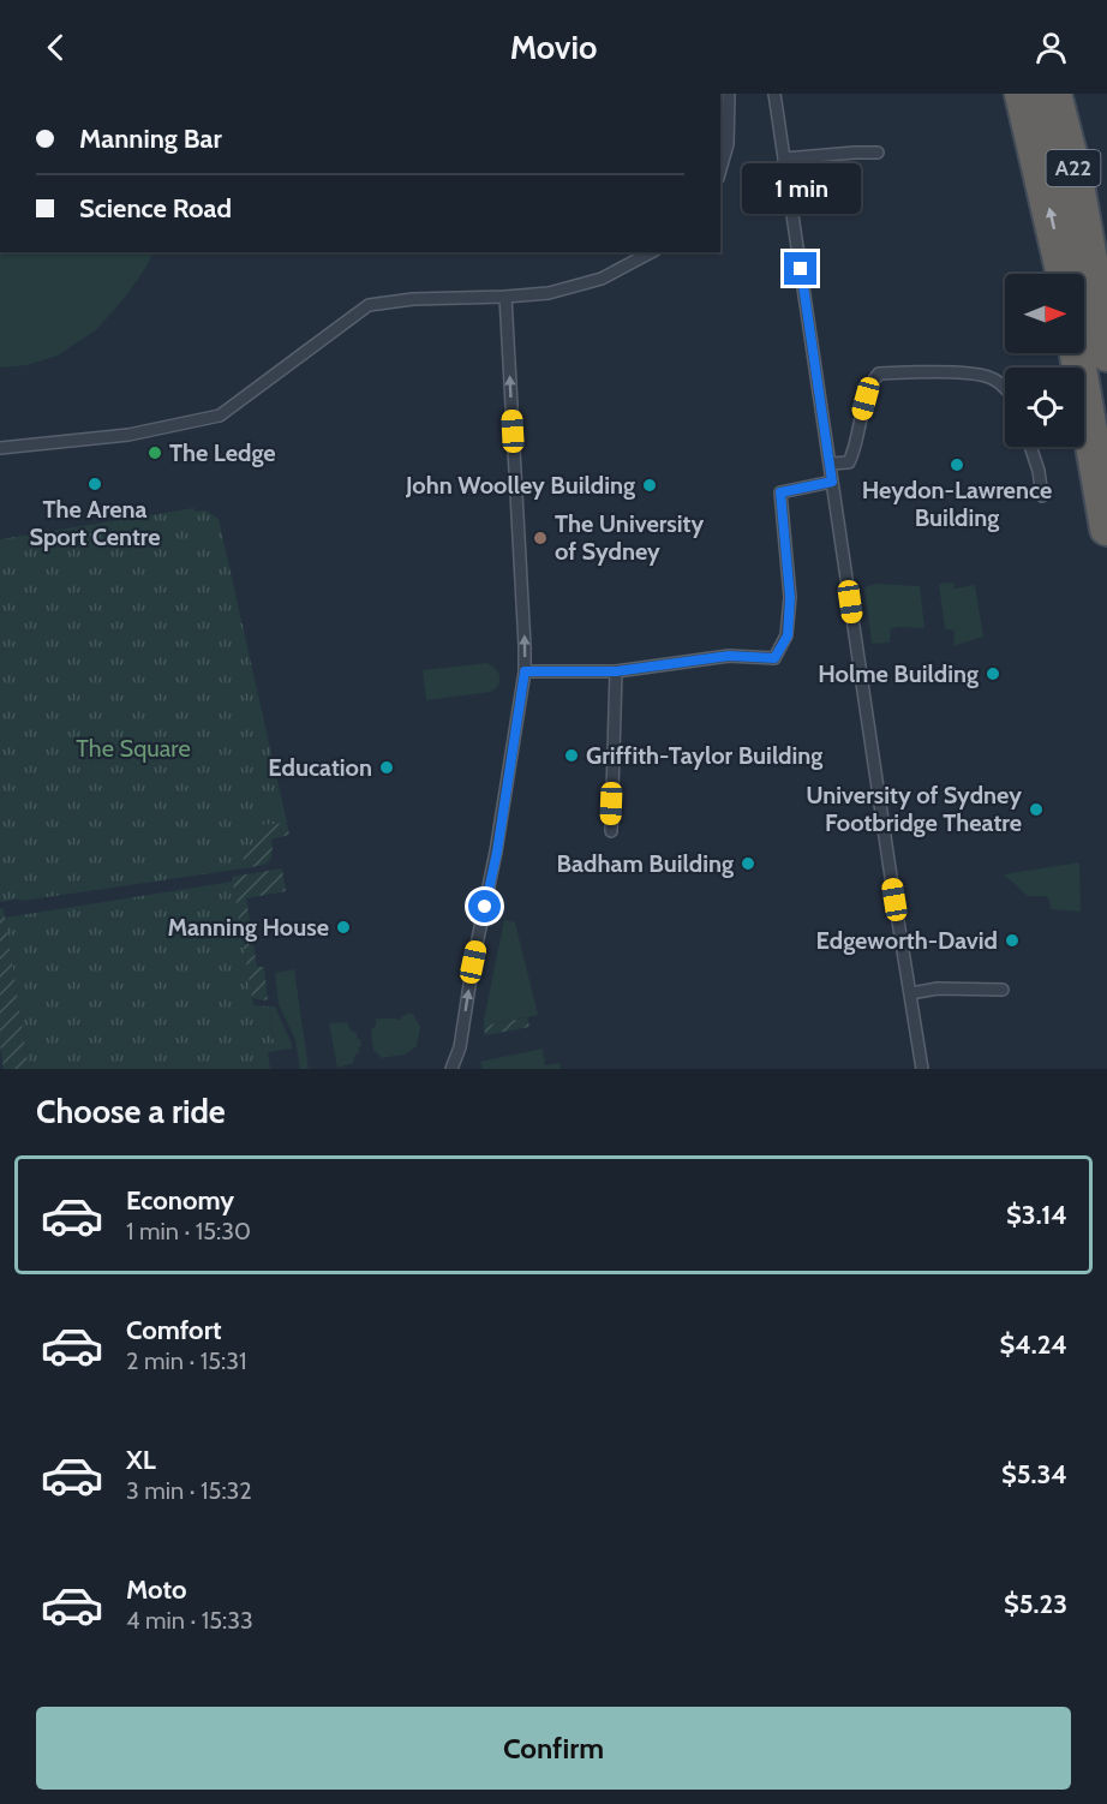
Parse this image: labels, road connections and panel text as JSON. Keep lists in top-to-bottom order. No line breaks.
{"streets":{"highway":["A22"]},"parks":["The Square"],"places":["The Ledge","Heydon-Lawrence Building","The Arena Sport Centre","John Woolley Building","The University of Sydney","Holme Building","Griffith-Taylor Building","Education","University of Sydney Footbridge Theatre","Badham Building","Manning House","Edgeworth-David"],"north":"right","page":{"header":"Movio","banner":["Manning Bar","Science Road"],"bubble":"1 min","heading":"Choose a ride","list":[{"name":"Economy","note":"1 min · 15:30","value":"$3.14"},{"name":"Comfort","note":"2 min · 15:31","value":"$4.24"},{"name":"XL","note":"3 min · 15:32","value":"$5.34"},{"name":"Moto","note":"4 min · 15:33","value":"$5.23"}],"buttons":"Confirm"}}
